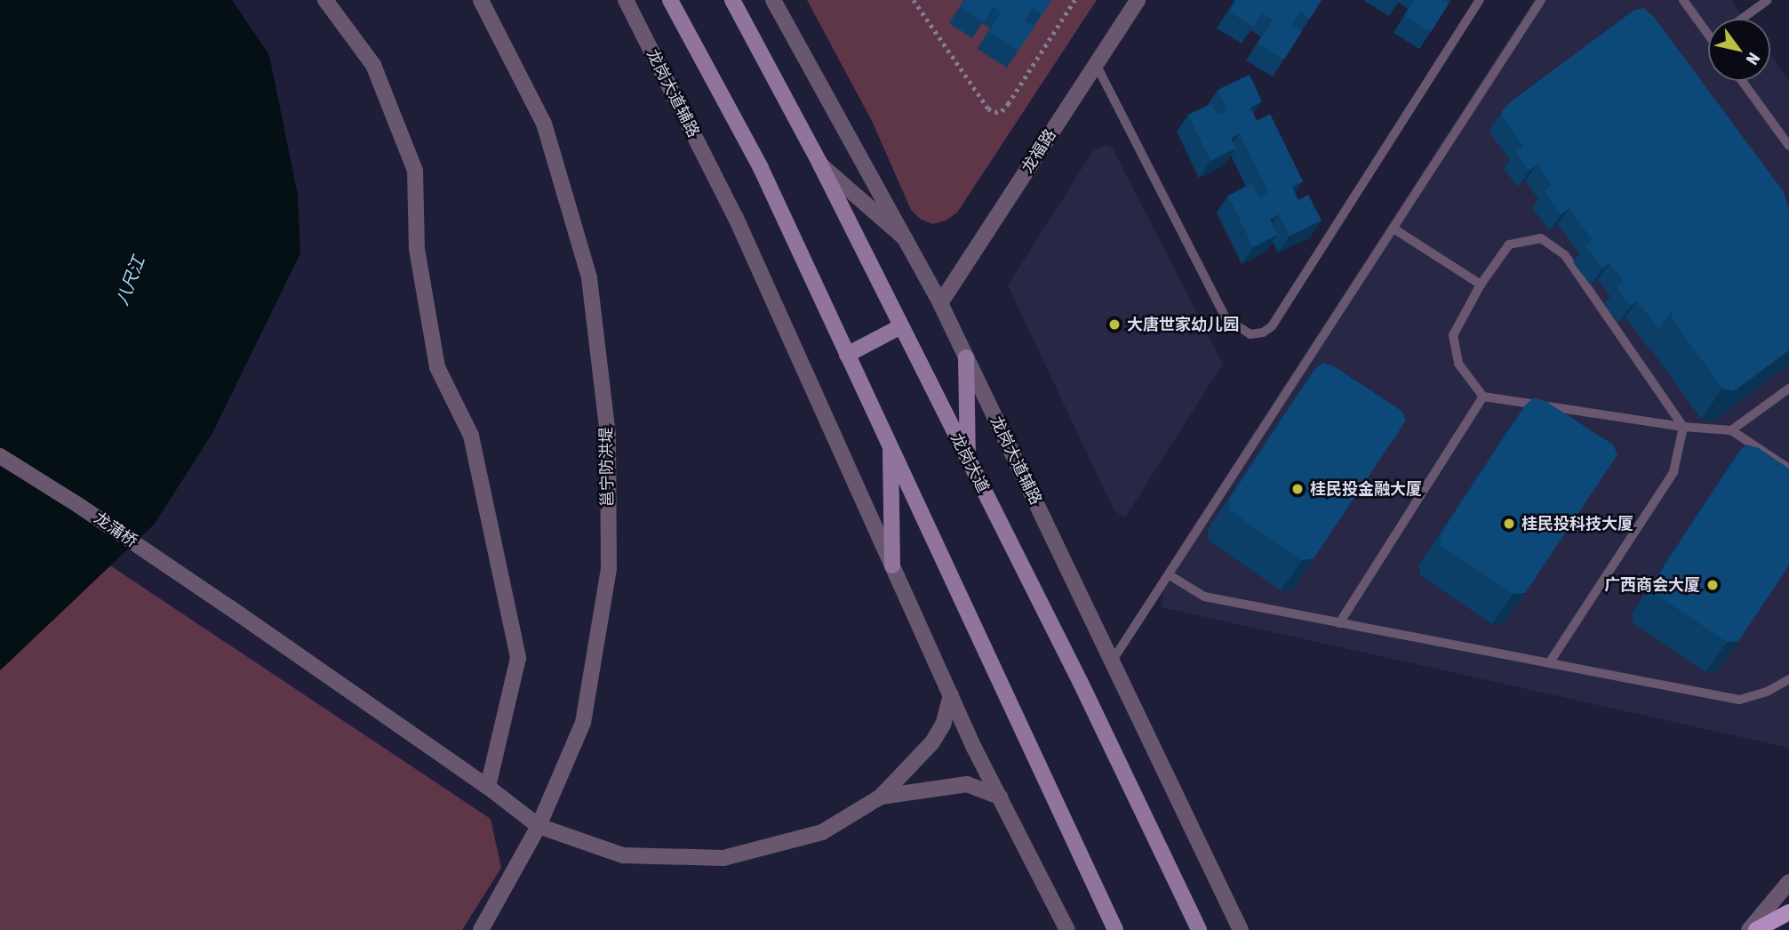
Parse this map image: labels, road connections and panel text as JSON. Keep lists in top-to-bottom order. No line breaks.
{"streets":{"main road":["龙岗大道"],"street":["龙岗大道辅路","龙福路","邕宁防洪堤","龙蒲桥"]},"crossings":[["龙岗大道辅路","龙福路"],["邕宁防洪堤","龙蒲桥"]],"water":["八尺江"],"places":["大唐世家幼儿园","桂民投金融大厦","桂民投科技大厦","广西商会大厦"],"north":"bottom right"}
